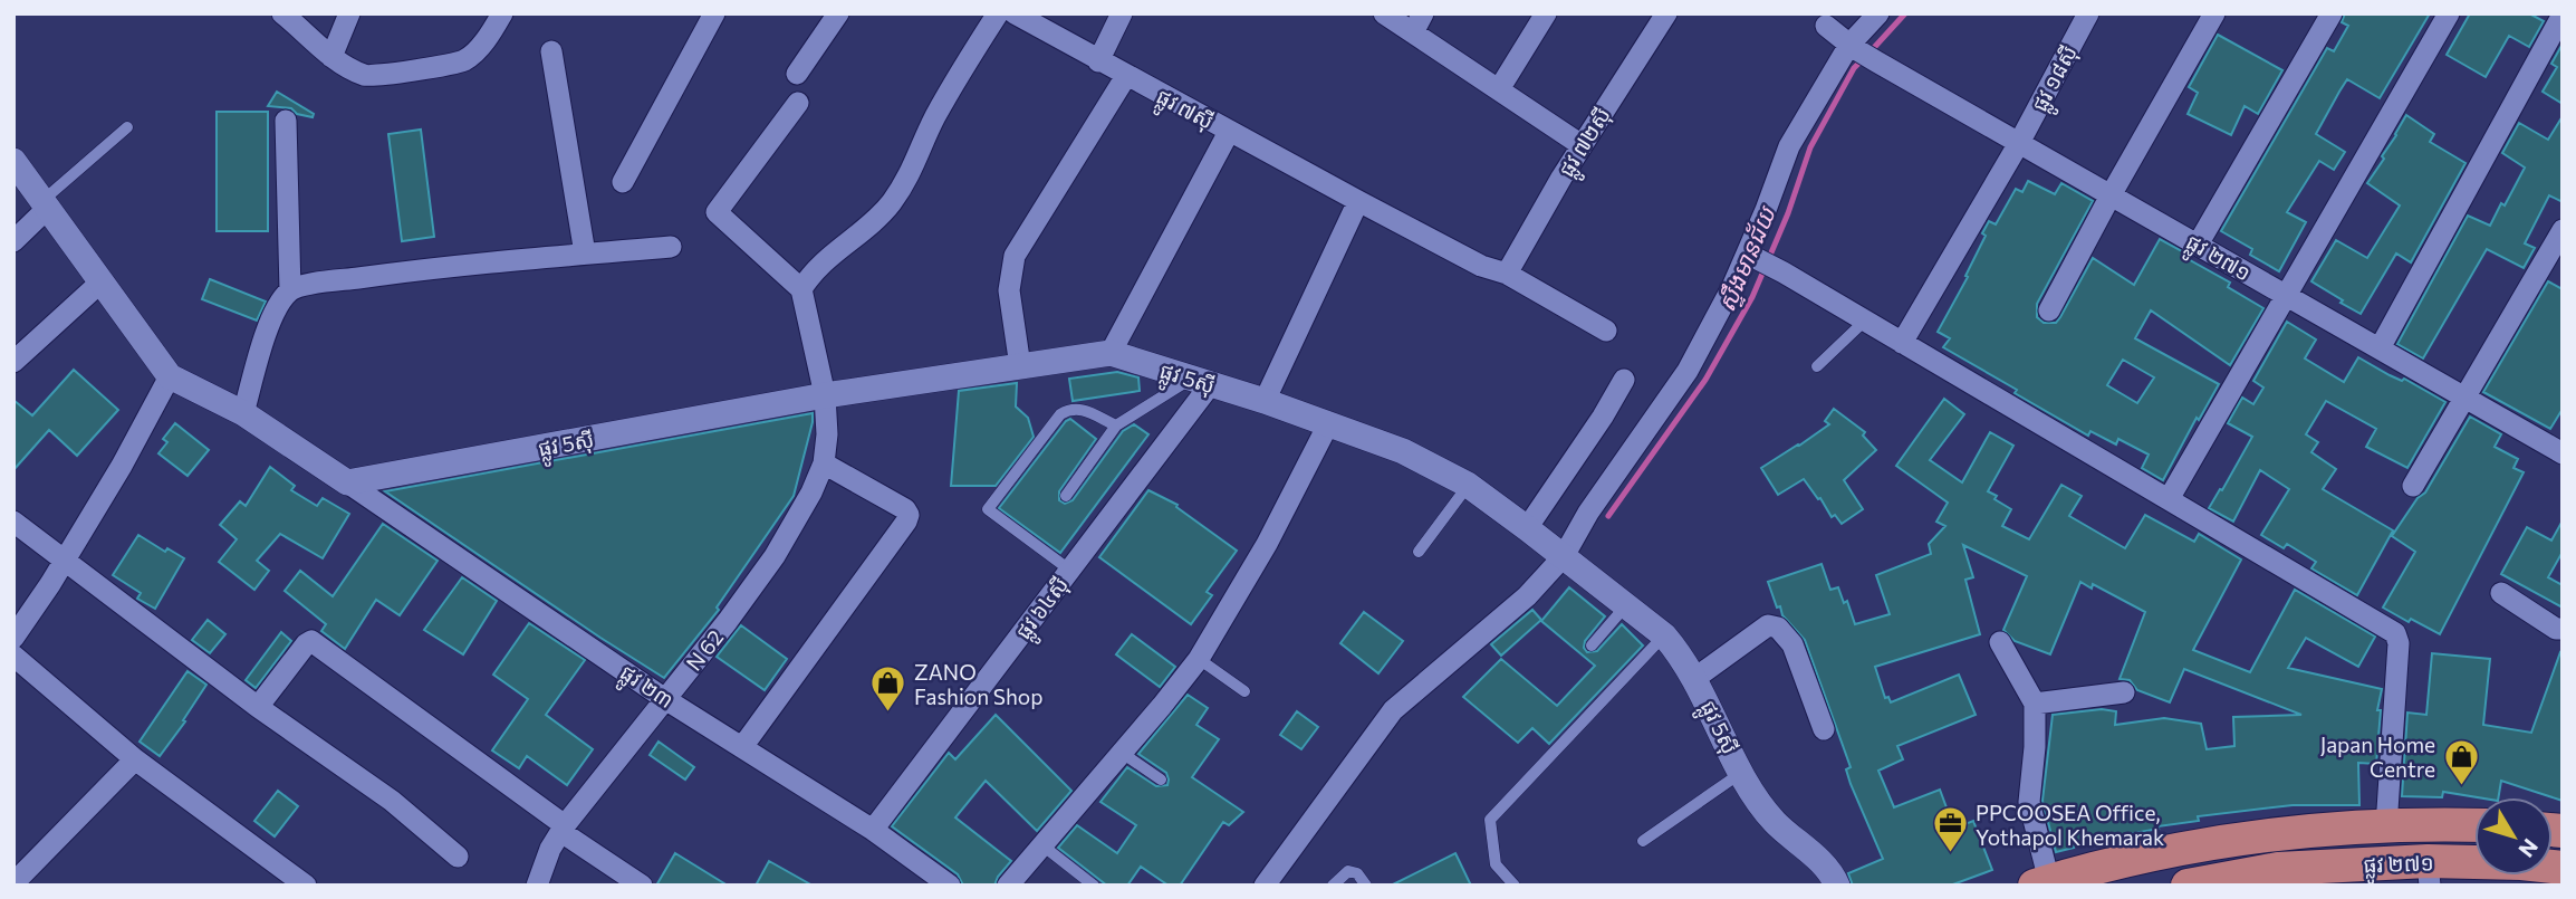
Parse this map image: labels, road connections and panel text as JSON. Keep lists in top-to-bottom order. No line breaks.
{"streets":{"main road":["ផ្លូវ ២៧១"],"street":["ផ្លូវ ១៨ស៊ី","ផ្លូវ ៧ស៊ី","ផ្លូវ ៧២ស៊ី","ផ្លូវ 5ស៊ី","ផ្លូវ ៦៤ស៊ី","N 62","ផ្លូវ ២៣"]},"crossings":[["ផ្លូវ ១៨ស៊ី","ផ្លូវ ២៧១"],["ផ្លូវ ៧ស៊ី","ផ្លូវ ៧២ស៊ី"],["ផ្លូវ 5ស៊ី","ផ្លូវ ៦៤ស៊ី"],["ផ្លូវ 5ស៊ី","N 62"],["ផ្លូវ 5ស៊ី","ផ្លូវ ២៣"],["ផ្លូវ ៦៤ស៊ី","ផ្លូវ ២៣"],["N 62","ផ្លូវ ២៣"]],"water":["ស្ទឹងមានជ័យ"],"places":{"shop":["ZANO Fashion Shop","Japan Home Centre"],"office":["PPCOOSEA Office, Yothapol Khemarak"]},"north":"bottom right"}
